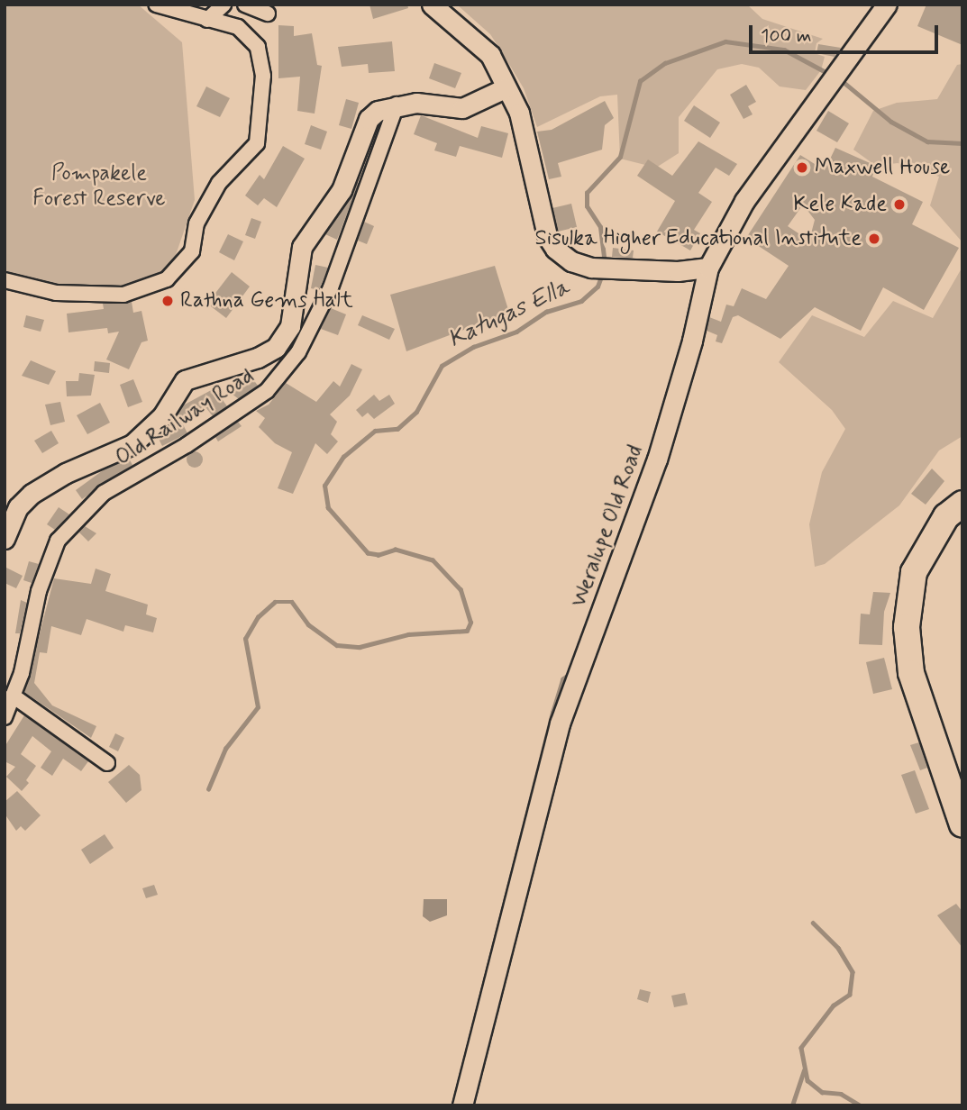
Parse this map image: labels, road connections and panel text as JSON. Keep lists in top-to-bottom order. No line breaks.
{"streets":{"street":["Old Railway Road","Weralupe Old Road"]},"water":["Katugas Ella"],"parks":["Pompakele Forest Reserve"],"places":["Maxwell House","Kele Kade","Sisulka Higher Educational Institute","Rathna Gems Halt"],"scale_bar":"100 m"}
